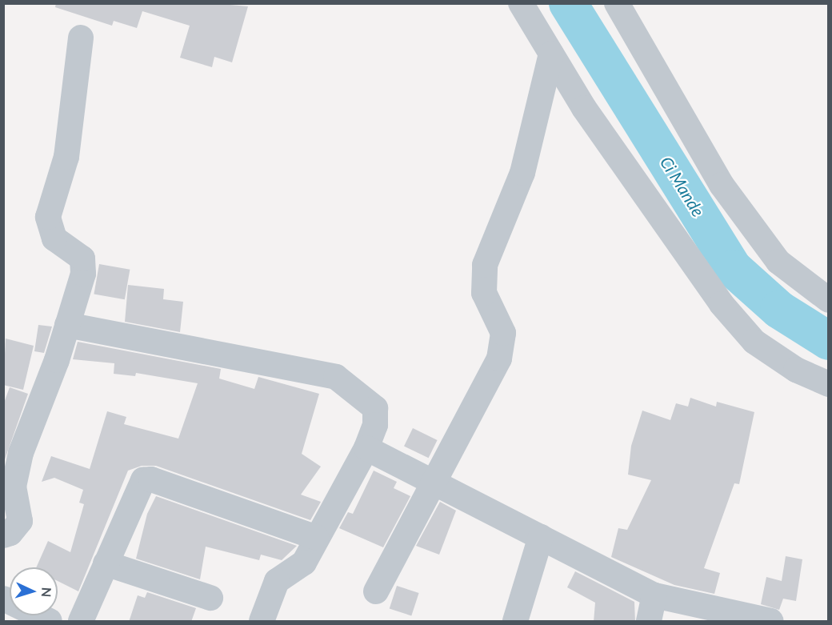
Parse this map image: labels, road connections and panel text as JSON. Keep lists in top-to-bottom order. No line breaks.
{"water":["Ci Mande"],"north":"right"}
